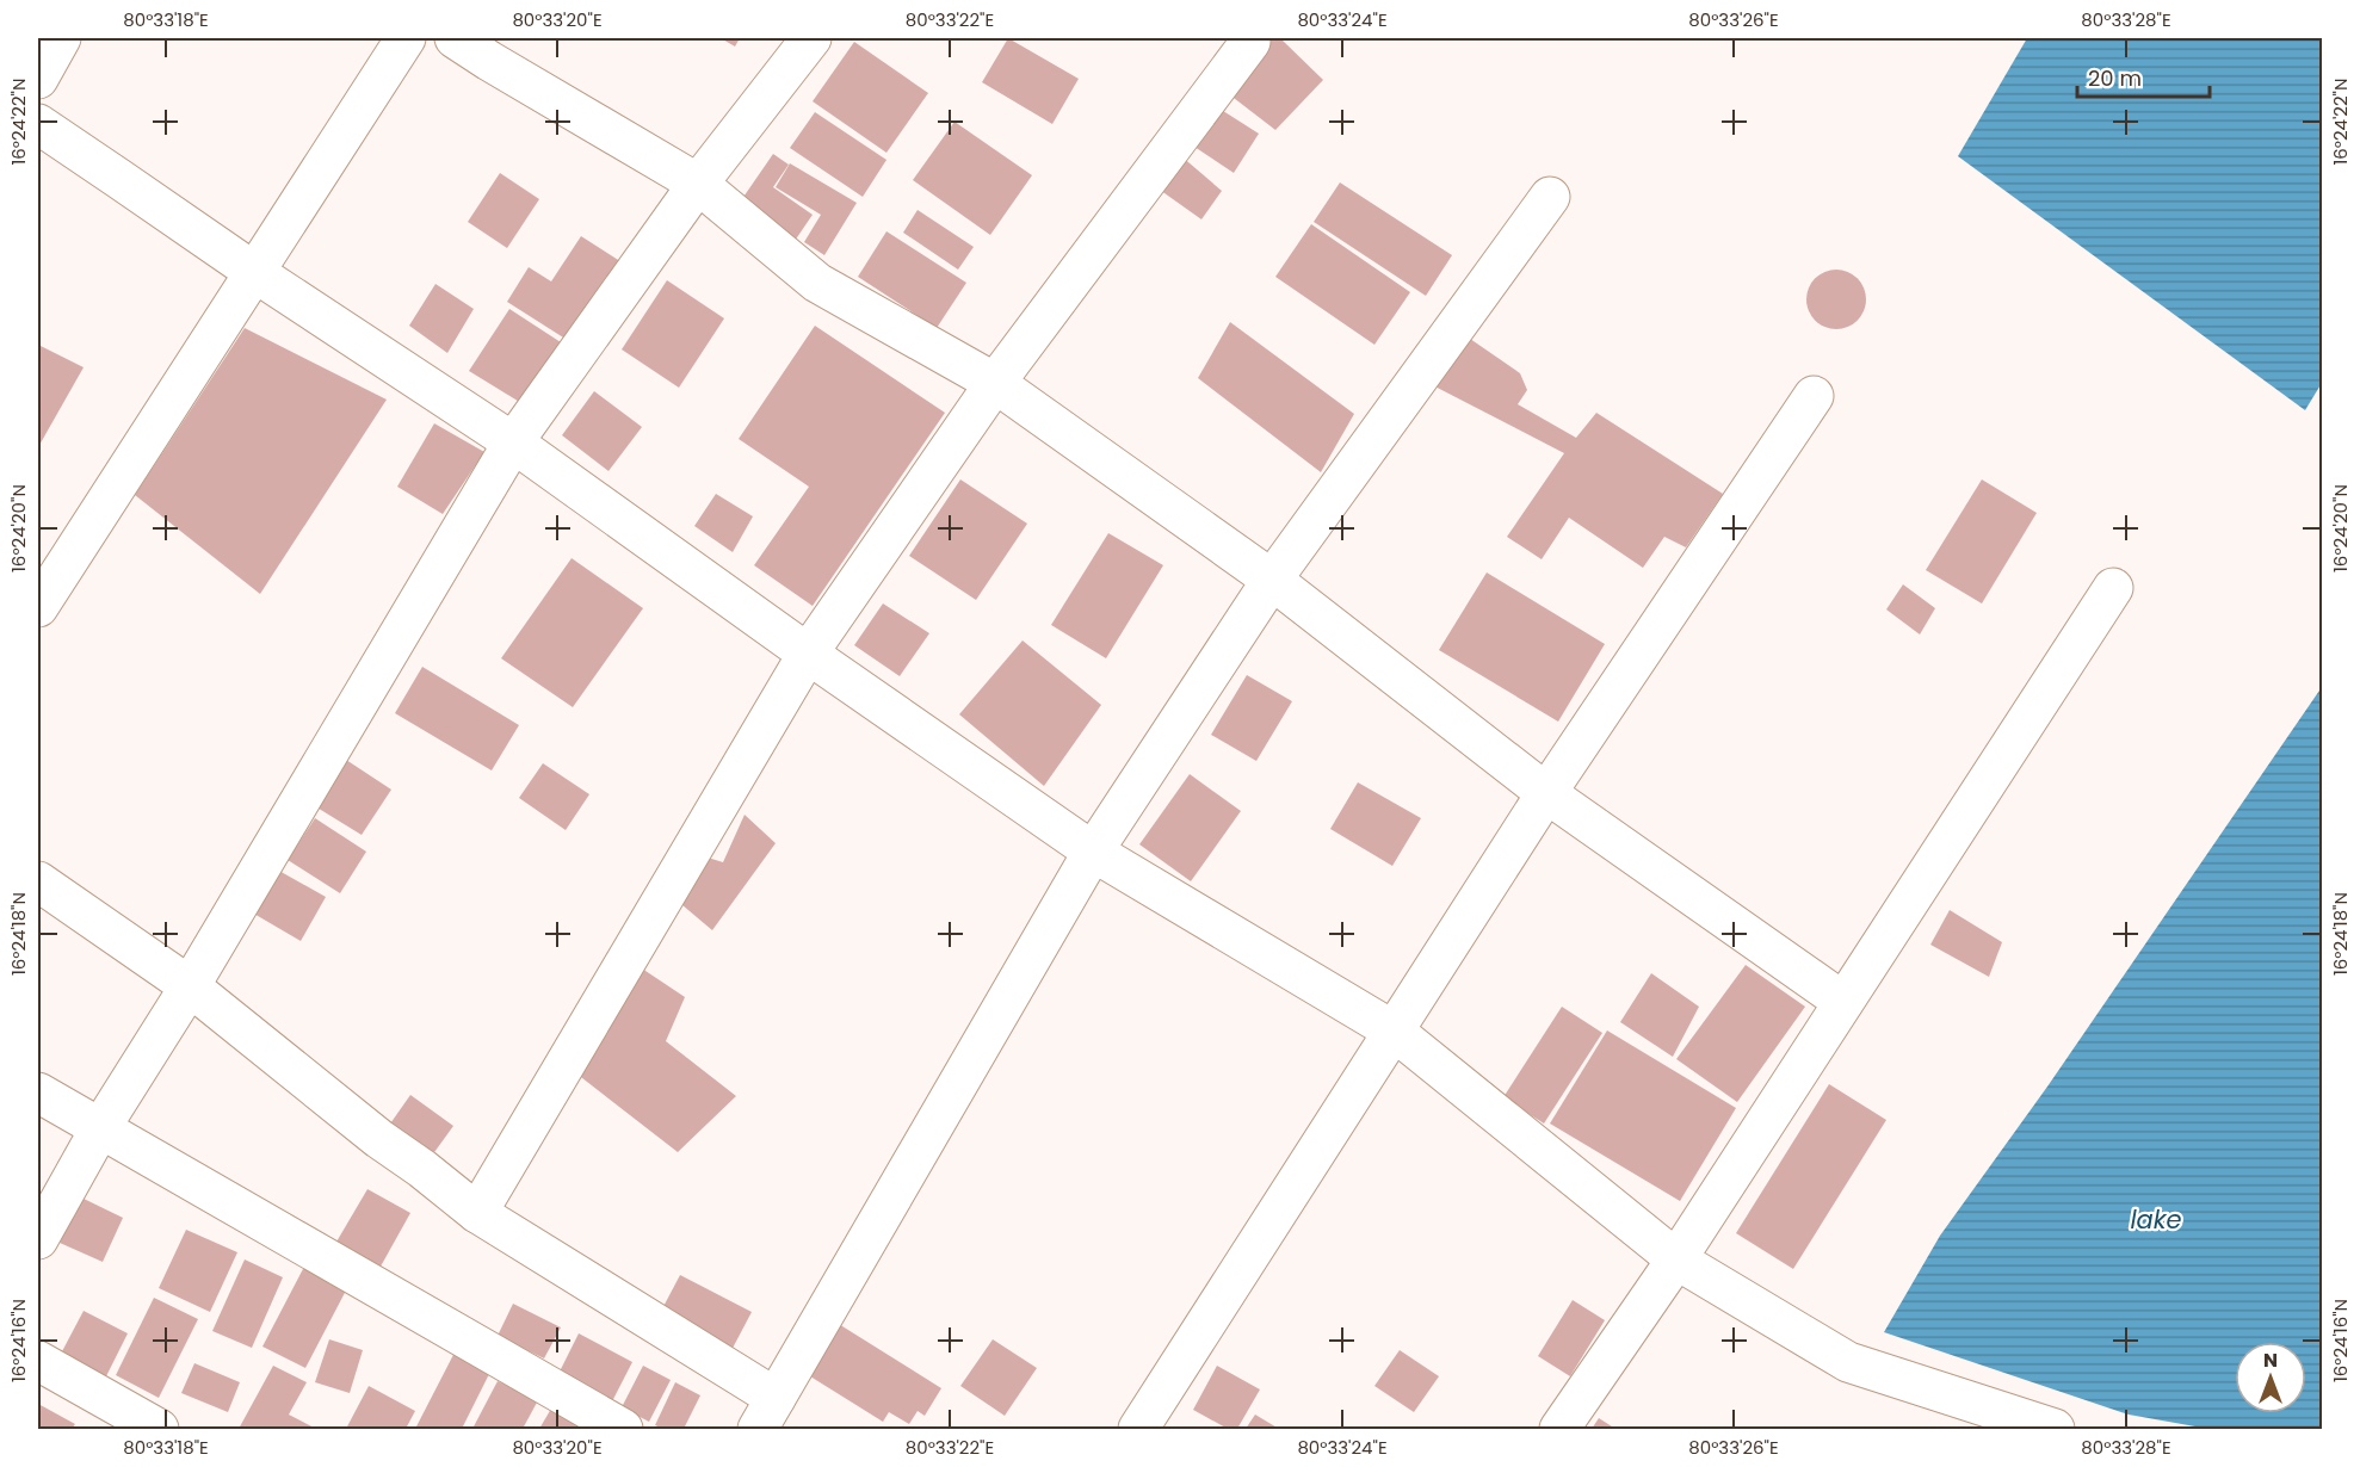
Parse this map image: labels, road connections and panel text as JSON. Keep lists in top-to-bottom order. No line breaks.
{"water":["lake"],"scale_bar":"20 m","north":"top","coordinates":["80°33'18\"E","80°33'20\"E","80°33'22\"E","80°33'24\"E","80°33'26\"E","80°33'28\"E","16°24'22\"N","16°24'20\"N","16°24'18\"N","16°24'16\"N"]}
